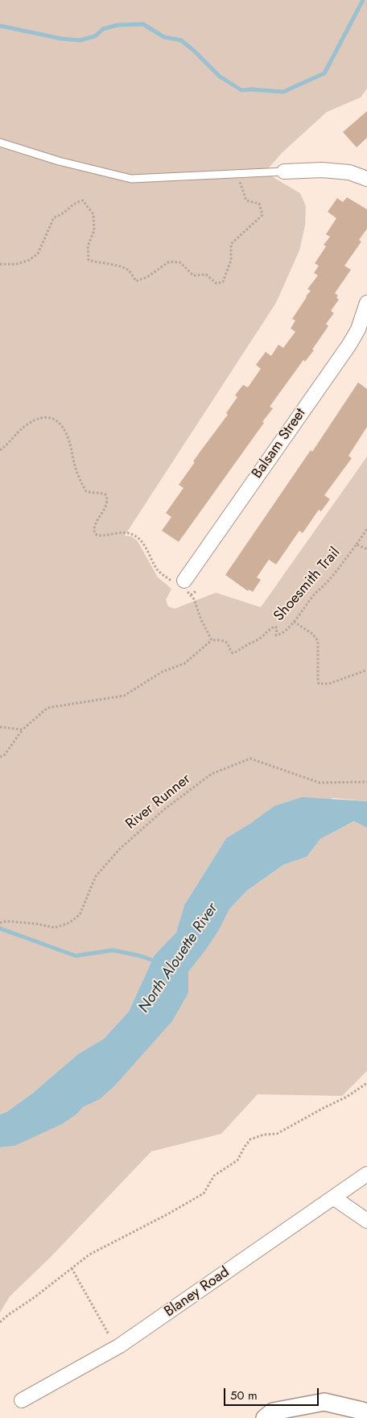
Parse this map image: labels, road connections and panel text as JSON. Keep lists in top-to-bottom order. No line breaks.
{"streets":{"street":["Balsam Street","Blaney Road"],"path":["Shoesmith Trail","River Runner"]},"water":["North Alouette River"],"scale_bar":"50 m"}
